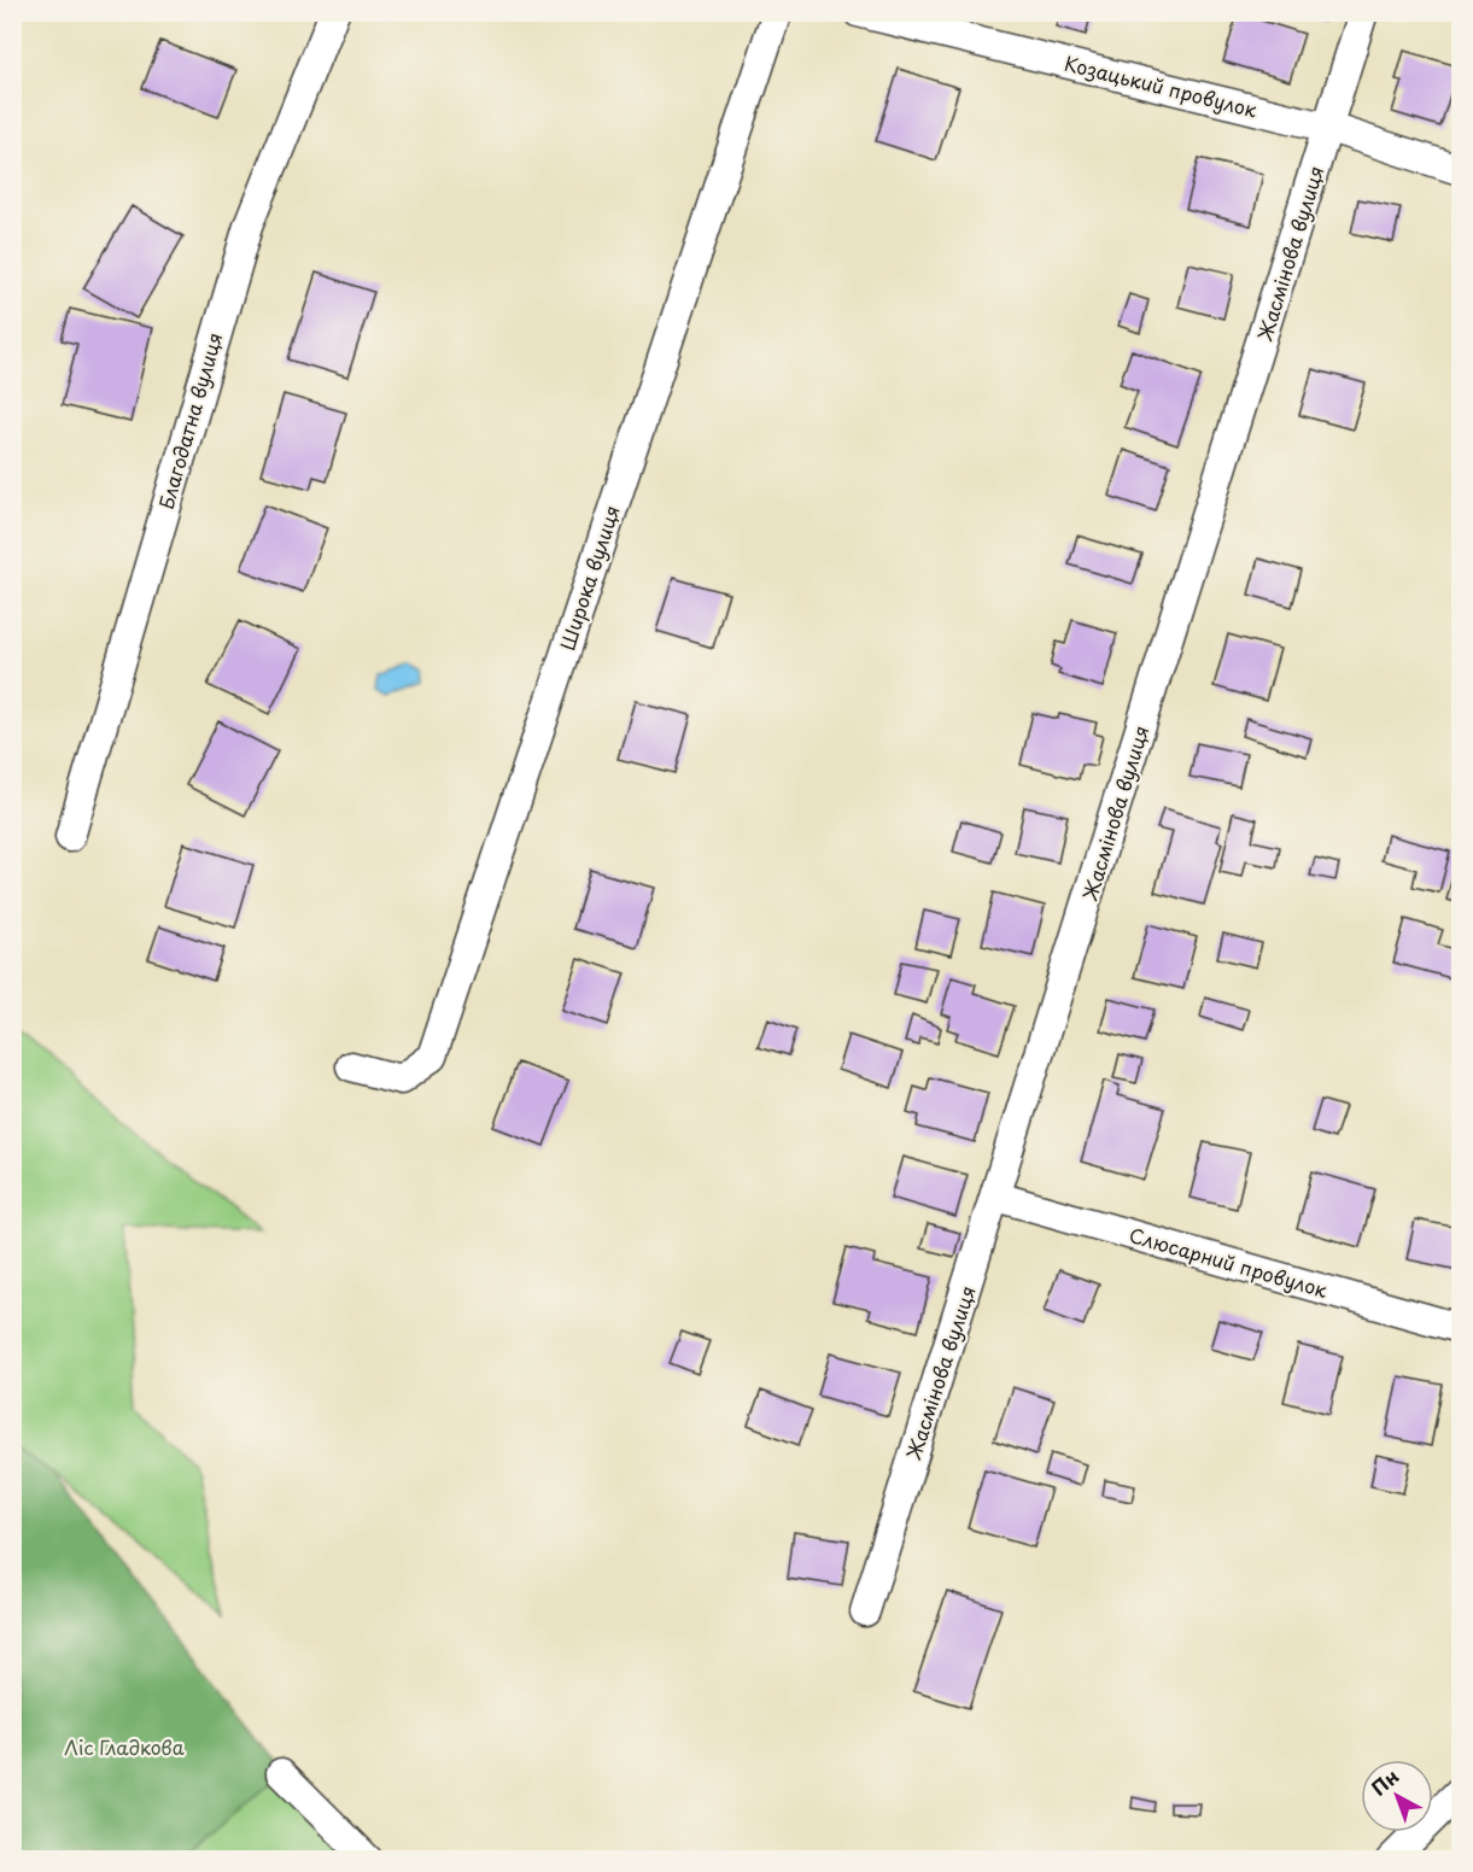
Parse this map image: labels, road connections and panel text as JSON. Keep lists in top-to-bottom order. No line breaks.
{"streets":{"street":["Козацький провулок","Жасмінова вулиця","Благодатна вулиця","Широка вулиця","Слюсарний провулок"]},"crossings":[["Козацький провулок","Жасмінова вулиця"],["Жасмінова вулиця","Слюсарний провулок"]],"parks":["Ліс Гладкова"],"north":"top left"}
